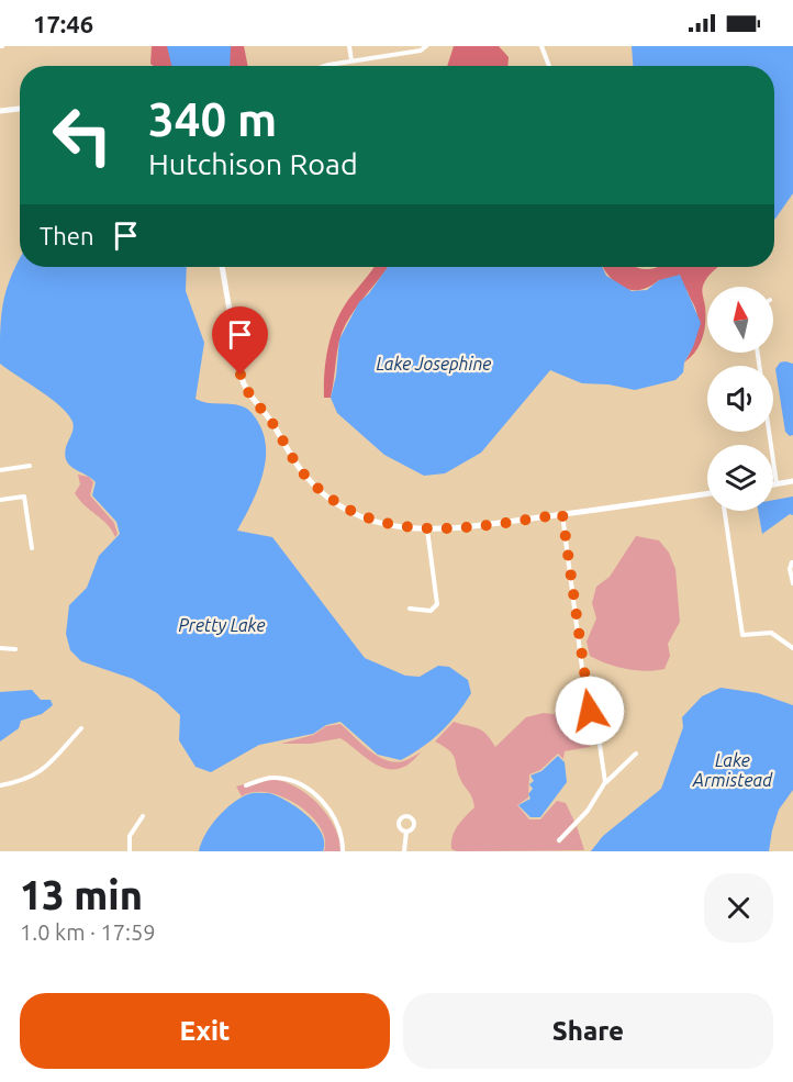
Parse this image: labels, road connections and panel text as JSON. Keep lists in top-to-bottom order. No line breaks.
{"water":["Lake Josephine","Pretty Lake","Lake Armistead"],"north":"top","page":{"status":"17:46","turn":["340 m","Hutchison Road"],"then":"Then","heading":["13 min","1.0 km · 17:59"],"buttons":["Exit","Share"]}}
